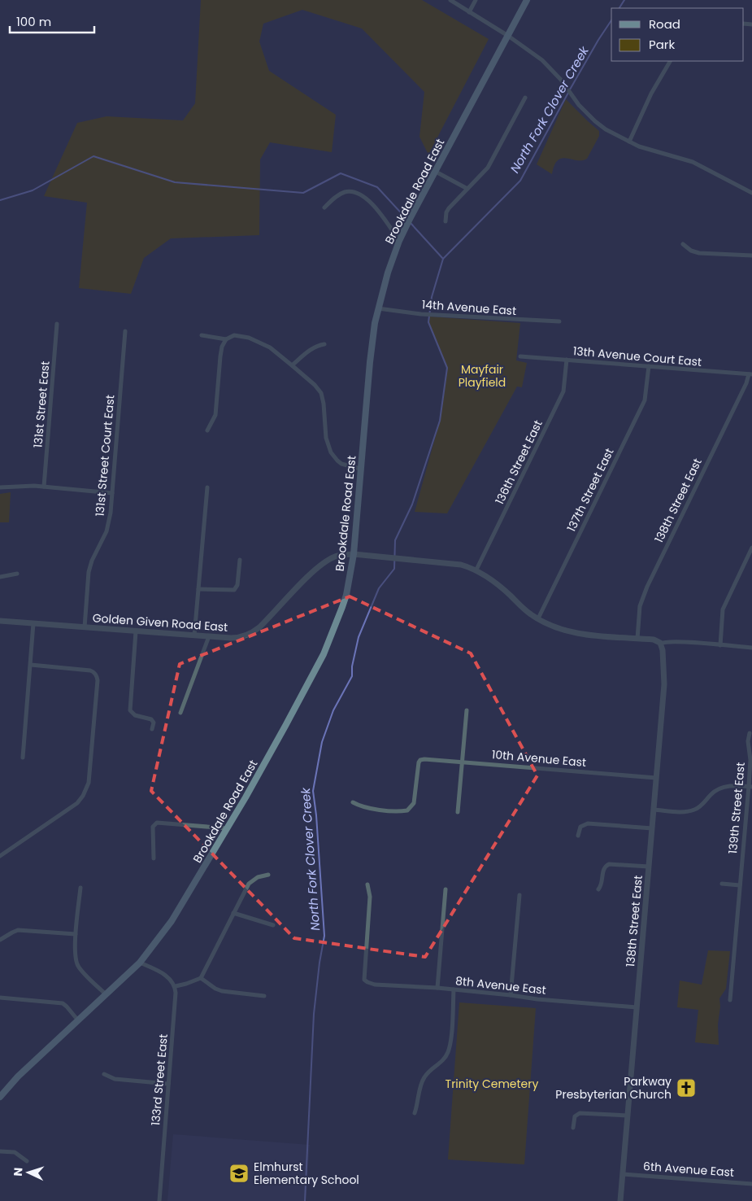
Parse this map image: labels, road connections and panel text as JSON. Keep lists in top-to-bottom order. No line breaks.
{"streets":{"main road":["Brookdale Road East"],"street":["14th Avenue East","13th Avenue Court East","131st Street East","131st Street Court East","136th Street East","137th Street East","138th Street East","Golden Given Road East","10th Avenue East","139th Street East","8th Avenue East","133rd Street East","6th Avenue East"]},"crossings":[["Brookdale Road East","14th Avenue East"],["Brookdale Road East","Golden Given Road East"],["13th Avenue Court East","136th Street East"],["13th Avenue Court East","137th Street East"],["13th Avenue Court East","138th Street East"],["131st Street Court East","Golden Given Road East"],["136th Street East","Golden Given Road East"],["137th Street East","Golden Given Road East"],["138th Street East","Golden Given Road East"],["138th Street East","10th Avenue East"],["138th Street East","8th Avenue East"],["138th Street East","6th Avenue East"]],"water":["North Fork Clover Creek"],"parks":["Mayfair Playfield","Trinity Cemetery"],"places":{"church":["Parkway Presbyterian Church"],"school or university":["Elmhurst Elementary School"]},"legend":["Road","Park"],"scale_bar":"100 m","north":"left"}
